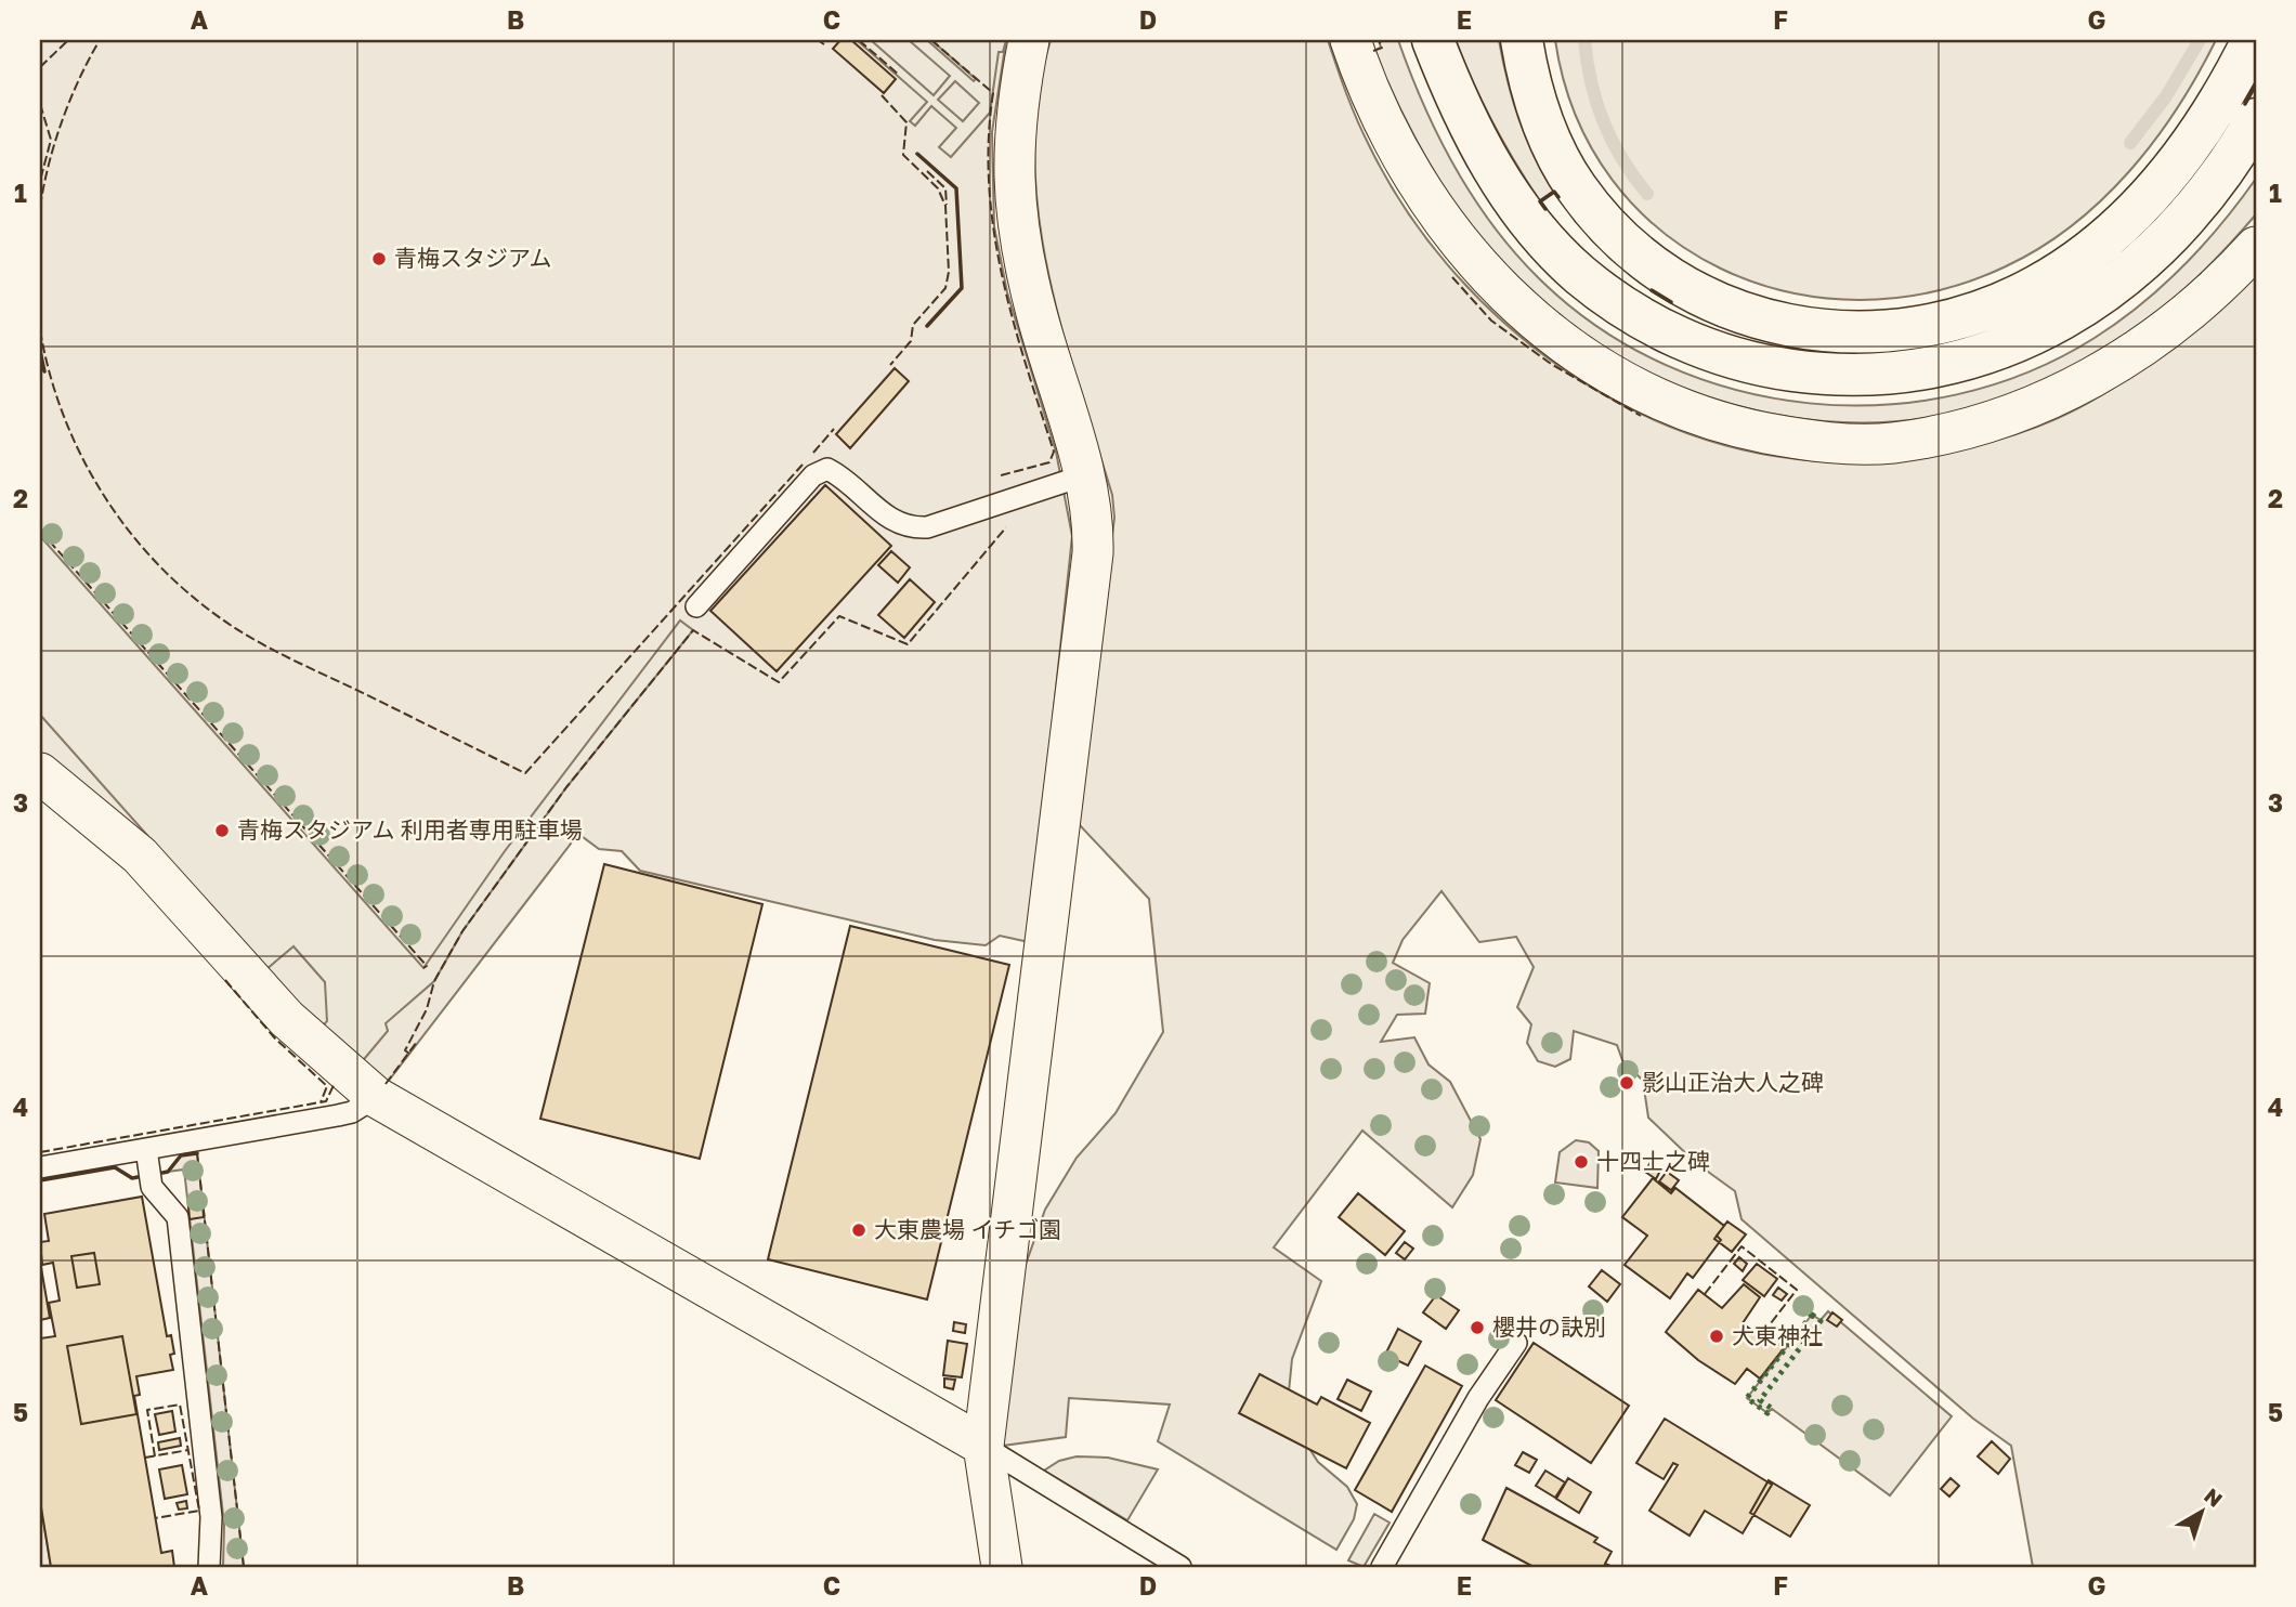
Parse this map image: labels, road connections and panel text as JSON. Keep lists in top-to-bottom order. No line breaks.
{"places":["青梅スタジアム","青梅スタジアム 利用者専用駐車場","影山正治大人之碑","十四士之碑","大東農場 イチゴ園","櫻井の訣別","大東神社"],"north":"top right","grid":{"columns":["A","B","C","D","E","F","G"],"rows":["1","2","3","4","5"]}}
